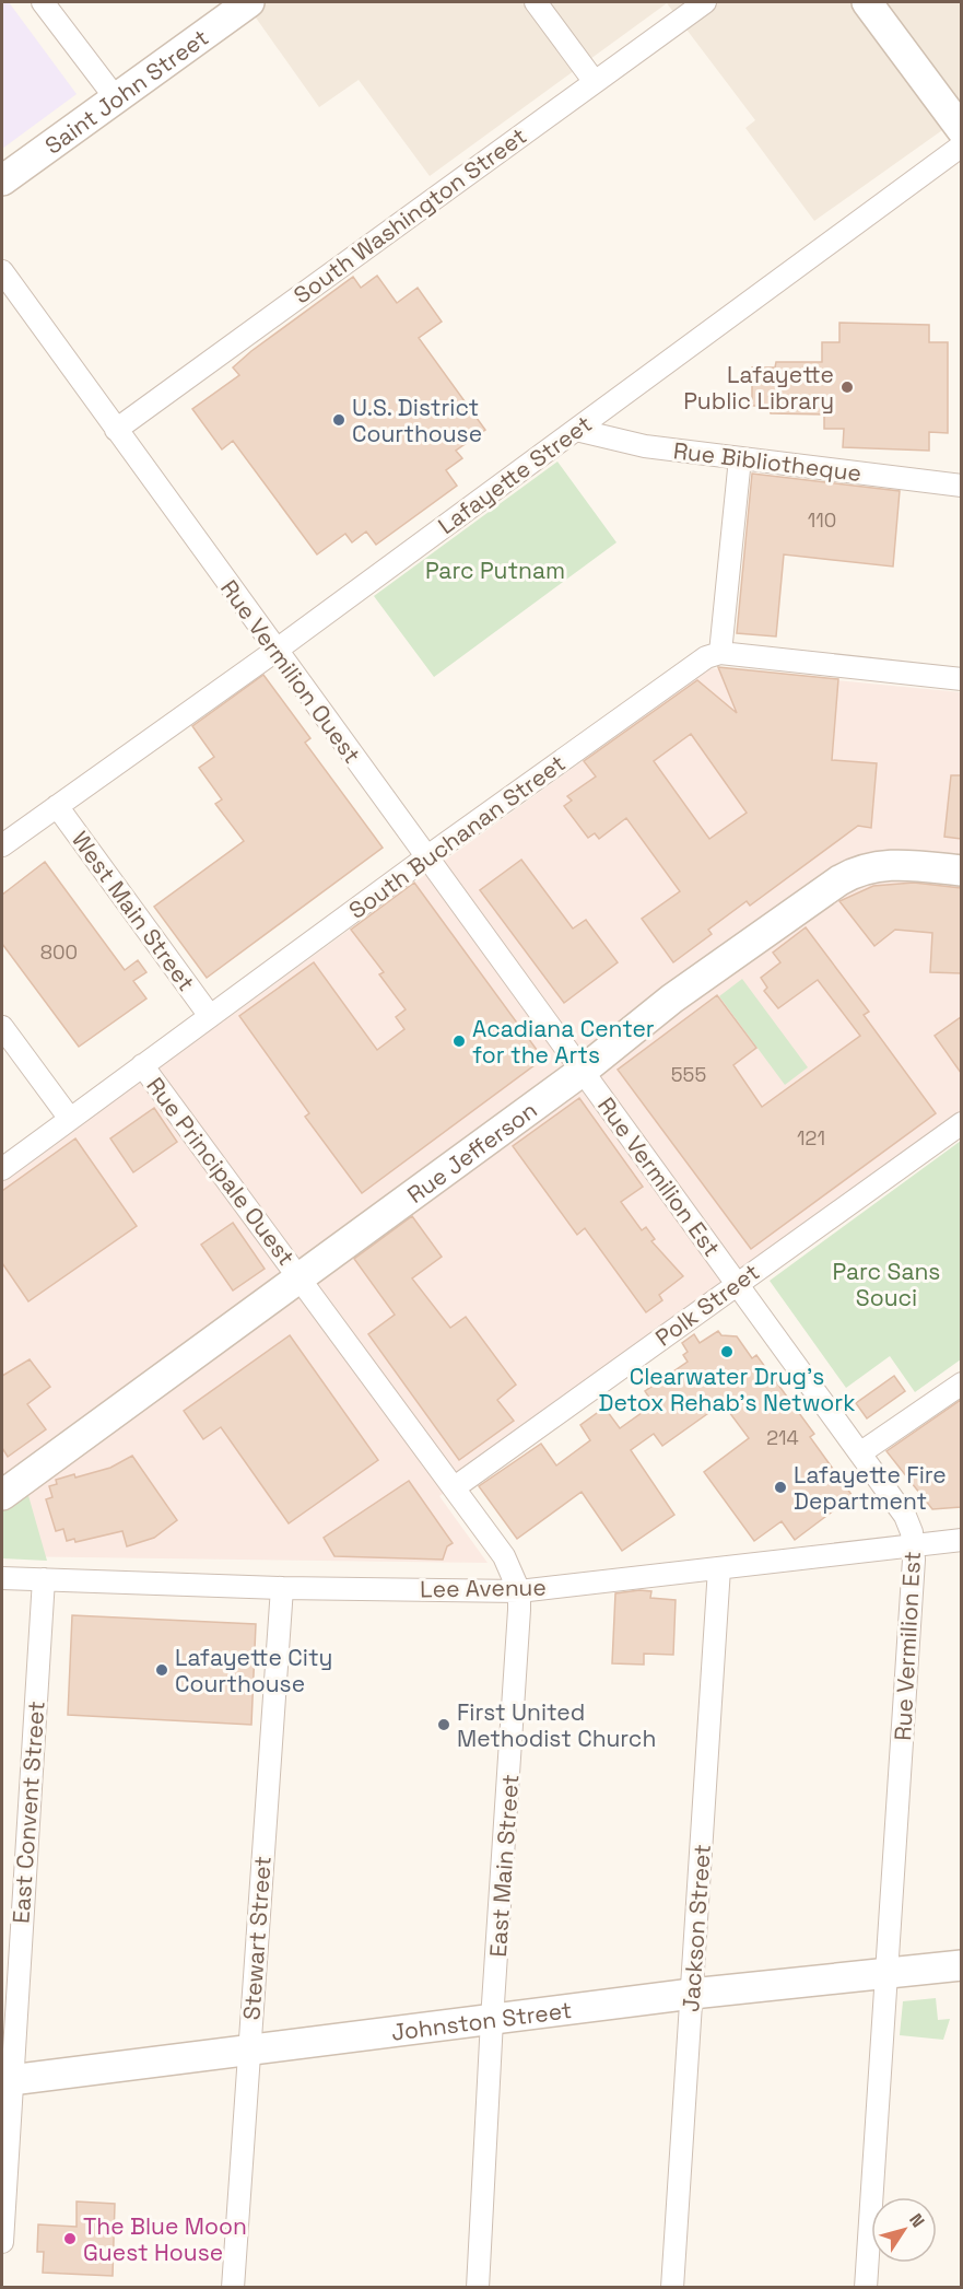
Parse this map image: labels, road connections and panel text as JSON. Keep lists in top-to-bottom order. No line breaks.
{"streets":{"street":["Saint John Street","South Washington Street","Rue Bibliotheque","Lafayette Street","Rue Vermilion Ouest","South Buchanan Street","West Main Street","Rue Jefferson","Rue Principale Ouest","Rue Vermilion Est","Polk Street","Lee Avenue","East Convent Street","East Main Street","Jackson Street","Stewart Street","Johnston Street"]},"crossings":[["South Washington Street","Rue Vermilion Ouest"],["Rue Bibliotheque","Lafayette Street"],["Lafayette Street","Rue Vermilion Ouest"],["Lafayette Street","West Main Street"],["Rue Vermilion Ouest","South Buchanan Street"],["Rue Vermilion Ouest","Rue Jefferson"],["Rue Vermilion Ouest","Rue Vermilion Est"],["South Buchanan Street","West Main Street"],["South Buchanan Street","Rue Principale Ouest"],["Rue Jefferson","Rue Principale Ouest"],["Rue Jefferson","Rue Vermilion Est"],["Rue Jefferson","East Main Street"],["Rue Principale Ouest","East Main Street"],["Rue Vermilion Est","Polk Street"],["Rue Vermilion Est","Lee Avenue"],["Rue Vermilion Est","Johnston Street"],["Polk Street","East Main Street"],["Lee Avenue","East Convent Street"],["Lee Avenue","East Main Street"],["Lee Avenue","Jackson Street"],["Lee Avenue","Stewart Street"],["East Convent Street","Johnston Street"],["East Main Street","Johnston Street"],["Jackson Street","Johnston Street"],["Stewart Street","Johnston Street"]],"parks":["Parc Putnam","Parc Sans Souci"],"places":["Lafayette Public Library","U.S. District Courthouse","Acadiana Center for the Arts","Clearwater Drug's Detox Rehab's Network","Lafayette Fire Department","Lafayette City Courthouse","First United Methodist Church","The Blue Moon Guest House"],"house_numbers":["110","800","555","121","214"],"north":"top right"}
